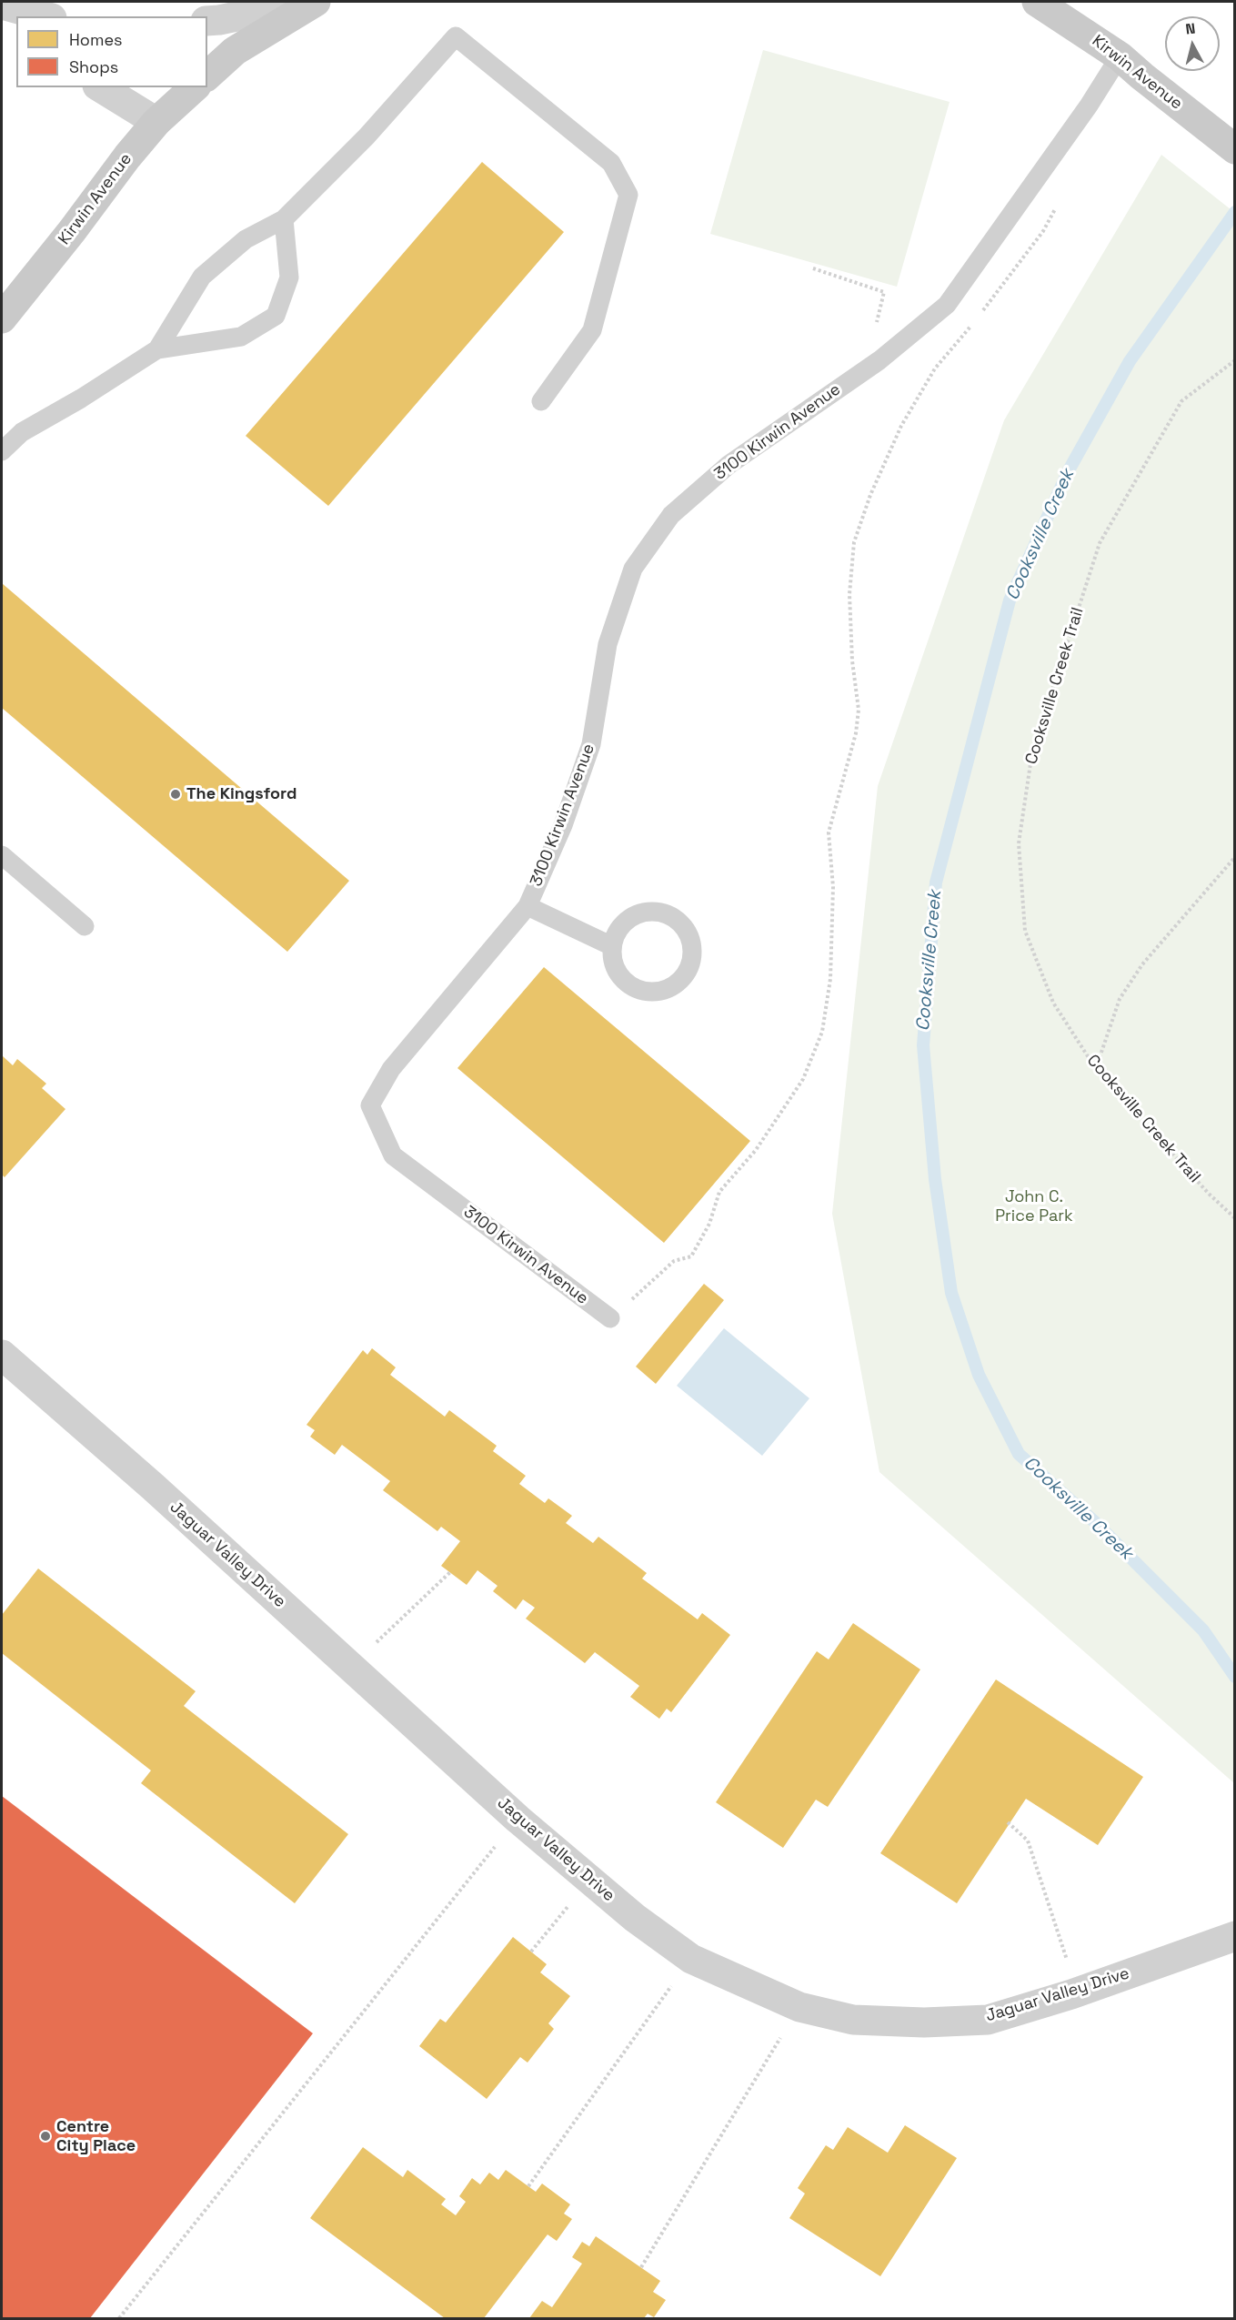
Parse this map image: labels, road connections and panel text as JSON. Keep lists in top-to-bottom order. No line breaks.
{"streets":{"street":["Kirwin Avenue","Jaguar Valley Drive"],"lane":["3100 Kirwin Avenue"],"path":["Cooksville Creek Trail"]},"crossings":[["Kirwin Avenue","3100 Kirwin Avenue"]],"water":["Cooksville Creek"],"parks":["John C. Price Park"],"places":["The Kingsford","Centre City Place"],"legend":["Homes","Shops"],"north":"top"}
